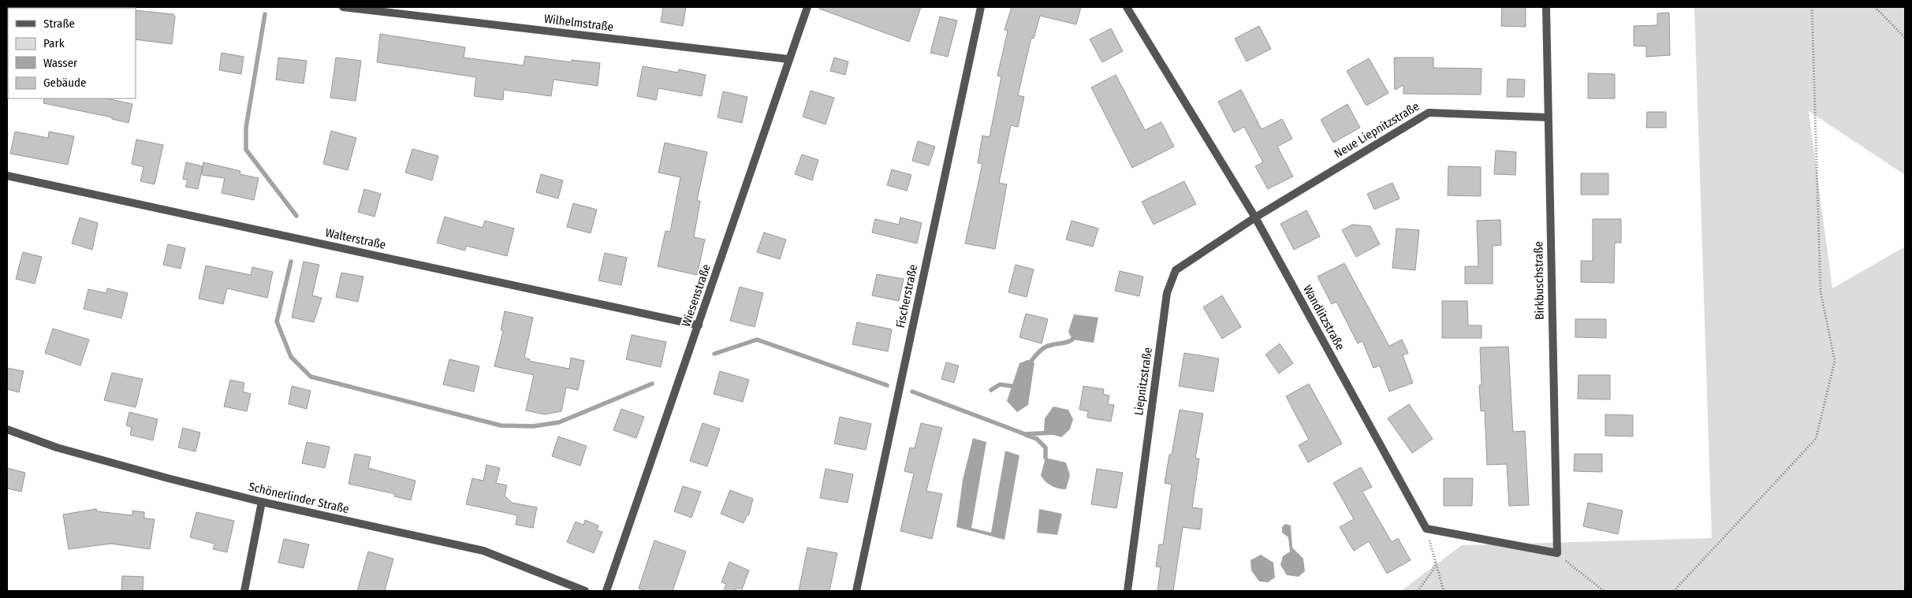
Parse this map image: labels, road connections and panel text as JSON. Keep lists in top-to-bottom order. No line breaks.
{"streets":{"street":["Wilhelmstraße","Neue Liepnitzstraße","Walterstraße","Birkbuschstraße","Wiesenstraße","Fischerstraße","Wandlitzstraße","Liepnitzstraße","Schönerlinder Straße"]},"crossings":[["Wilhelmstraße","Wiesenstraße"],["Neue Liepnitzstraße","Birkbuschstraße"],["Neue Liepnitzstraße","Wandlitzstraße"],["Neue Liepnitzstraße","Liepnitzstraße"],["Walterstraße","Wiesenstraße"],["Wandlitzstraße","Liepnitzstraße"]],"legend":["Straße","Park","Wasser","Gebäude"]}
